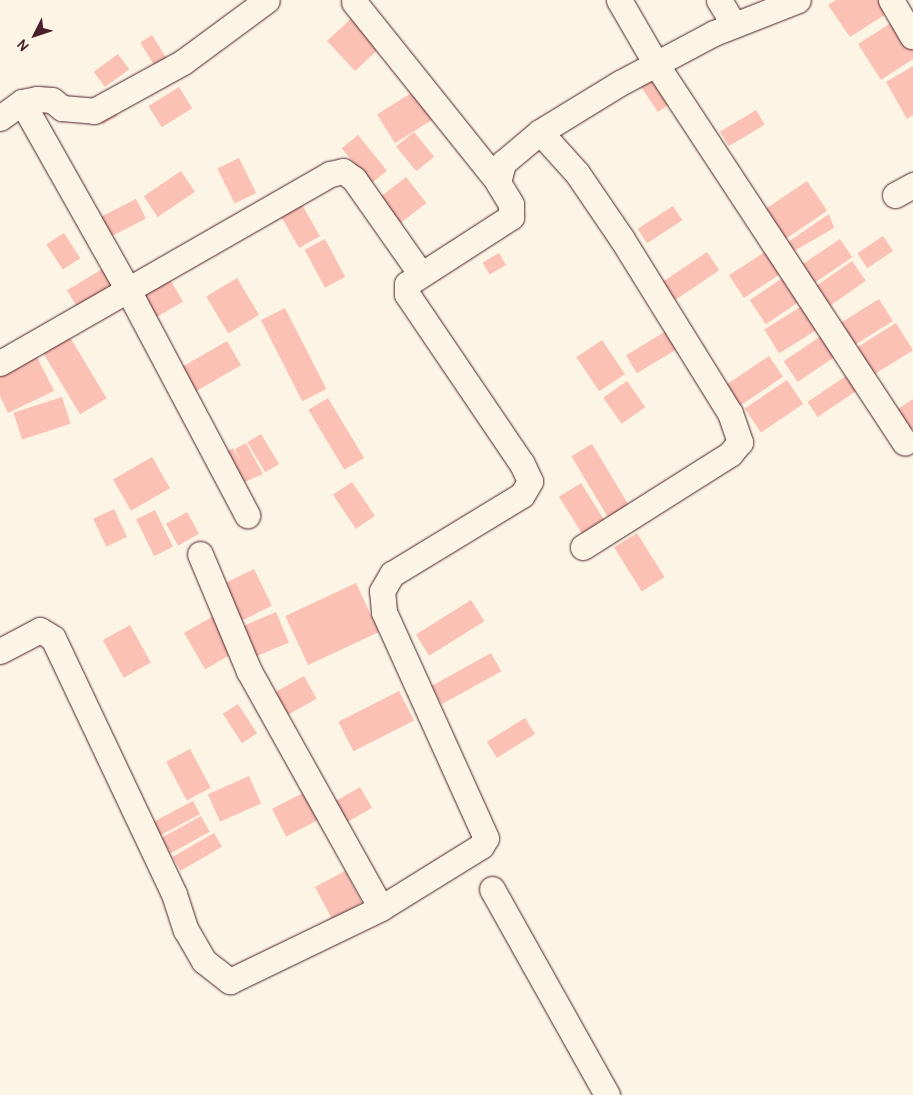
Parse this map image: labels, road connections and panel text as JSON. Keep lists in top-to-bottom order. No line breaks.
{"north":"bottom left"}
